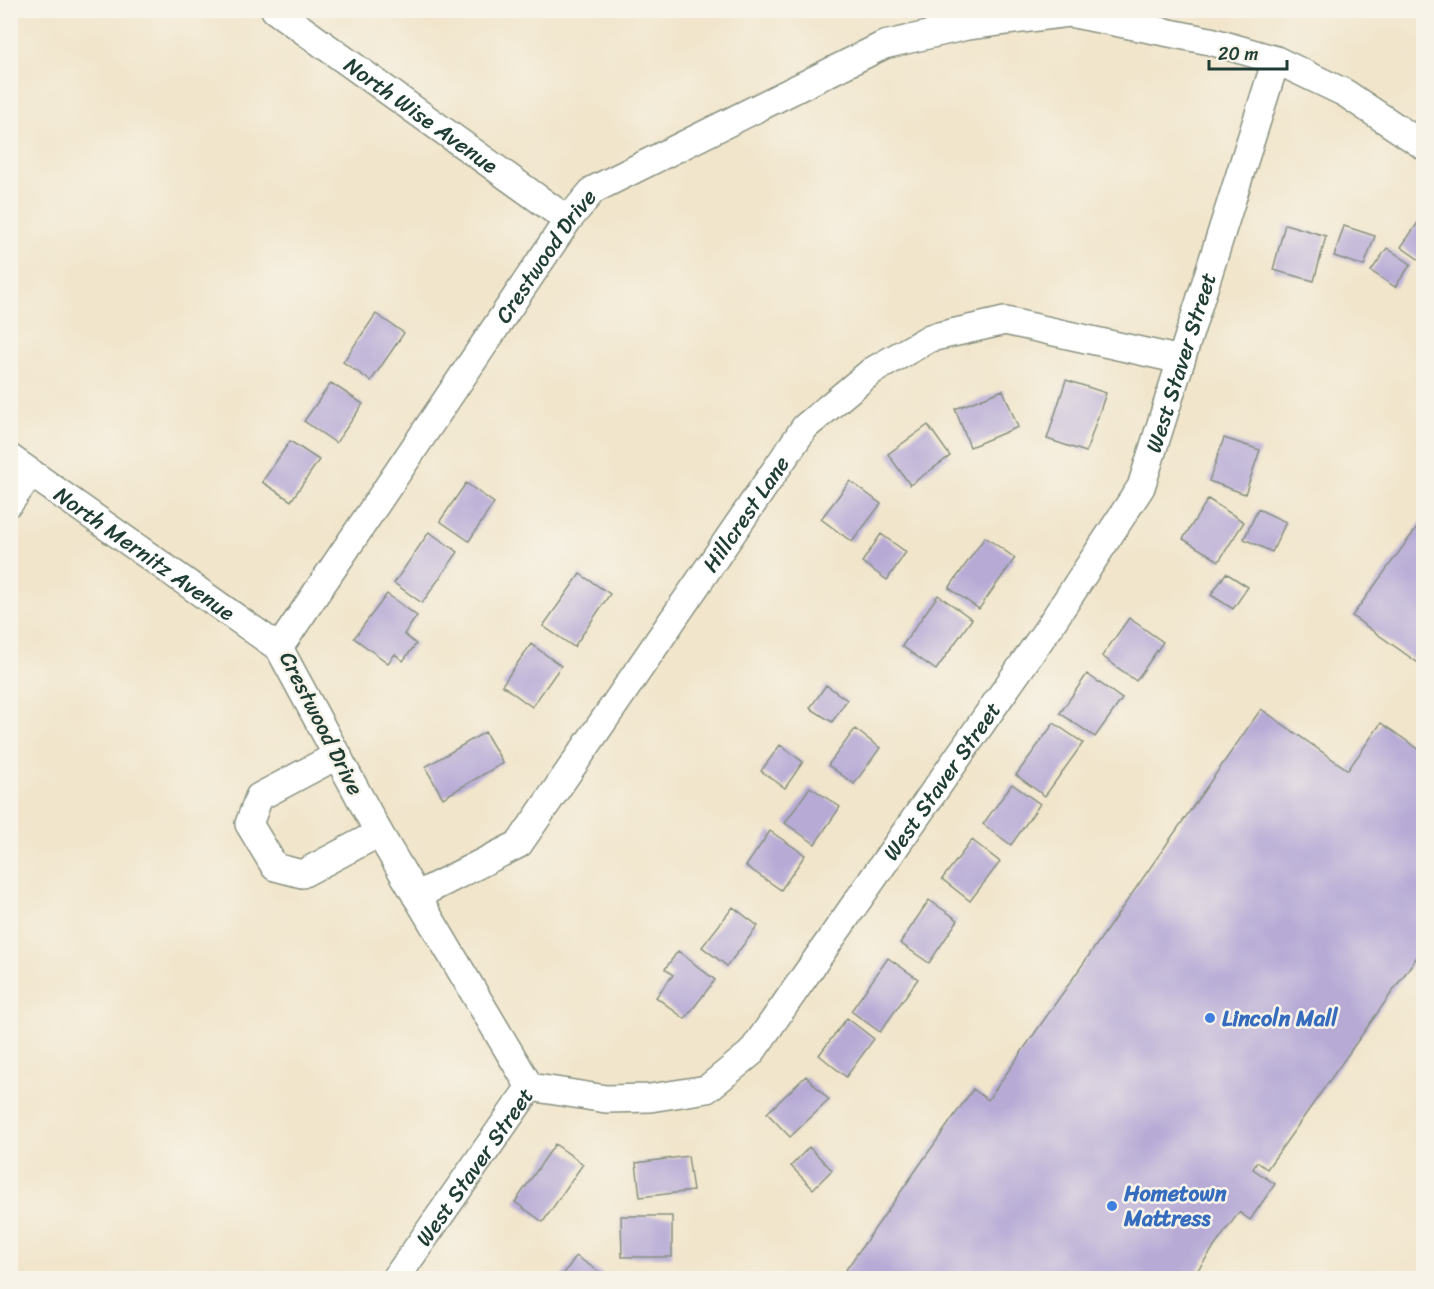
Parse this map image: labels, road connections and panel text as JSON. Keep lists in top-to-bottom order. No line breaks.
{"streets":{"street":["North Wise Avenue","Crestwood Drive","West Staver Street","Hillcrest Lane","North Mernitz Avenue"]},"crossings":[["North Wise Avenue","Crestwood Drive"],["Crestwood Drive","West Staver Street"],["Crestwood Drive","Hillcrest Lane"],["Crestwood Drive","North Mernitz Avenue"],["West Staver Street","Hillcrest Lane"]],"places":["Lincoln Mall","Hometown Mattress"],"scale_bar":"20 m"}
